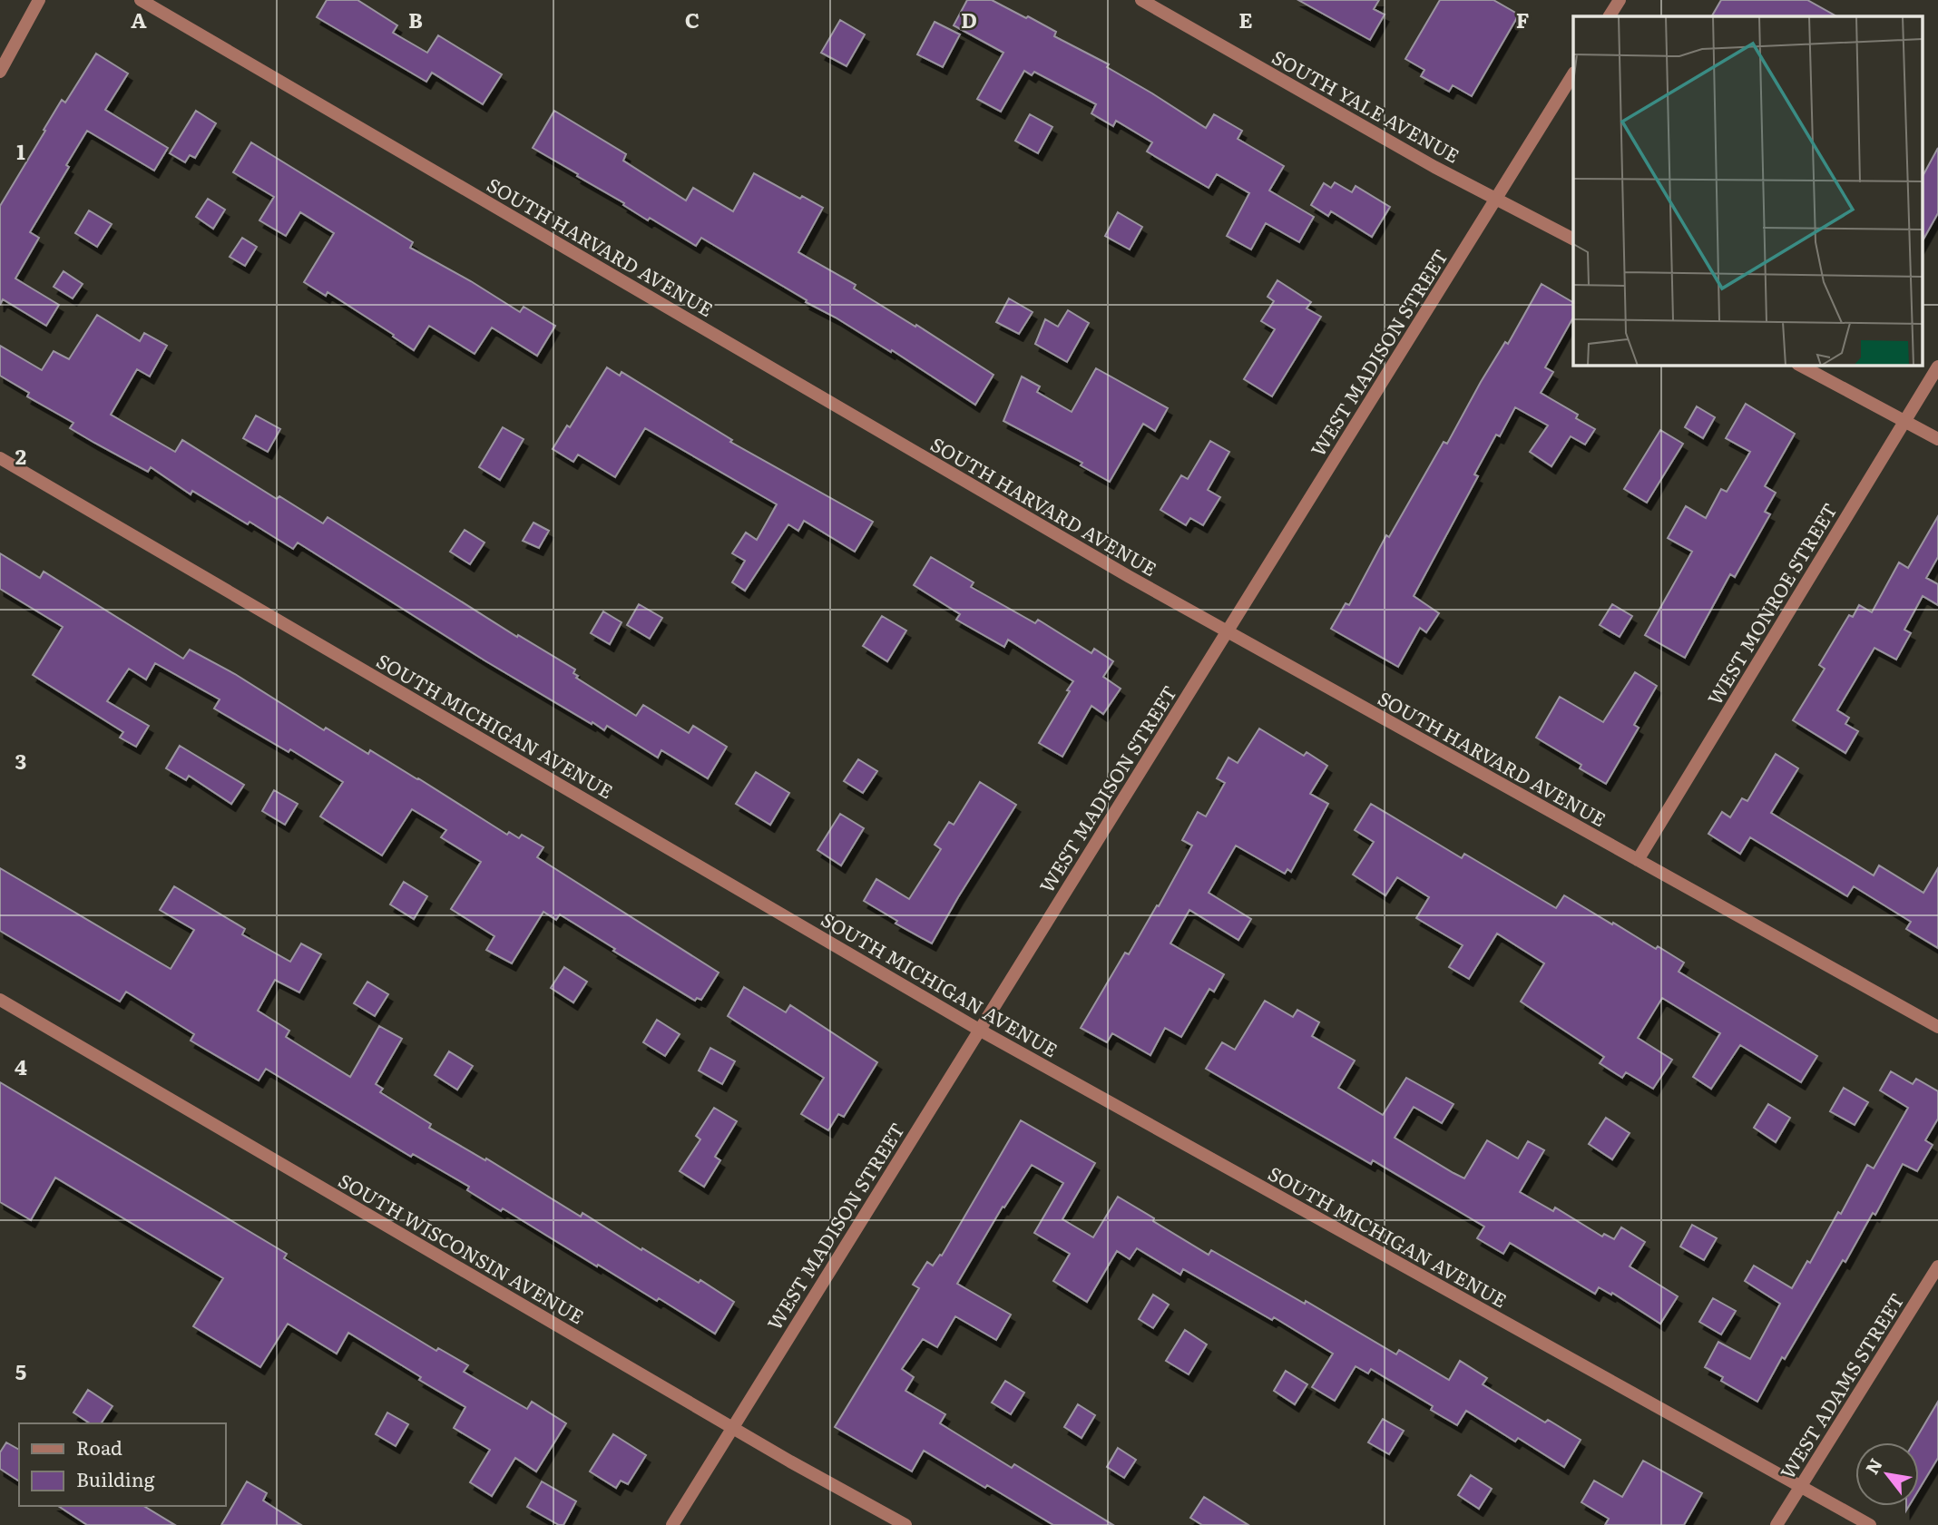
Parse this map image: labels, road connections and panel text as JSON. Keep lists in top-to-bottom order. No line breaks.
{"streets":{"street":["SOUTH YALE AVENUE","SOUTH HARVARD AVENUE","WEST MADISON STREET","WEST MONROE STREET","SOUTH MICHIGAN AVENUE","SOUTH WISCONSIN AVENUE","WEST ADAMS STREET"]},"crossings":[["SOUTH YALE AVENUE","WEST MADISON STREET"],["SOUTH HARVARD AVENUE","WEST MADISON STREET"],["SOUTH HARVARD AVENUE","WEST MONROE STREET"],["WEST MADISON STREET","SOUTH MICHIGAN AVENUE"],["WEST MADISON STREET","SOUTH WISCONSIN AVENUE"],["SOUTH MICHIGAN AVENUE","WEST ADAMS STREET"]],"legend":["Road","Building"],"north":"top left","grid":{"columns":["A","B","C","D","E","F"],"rows":["1","2","3","4","5"]}}
